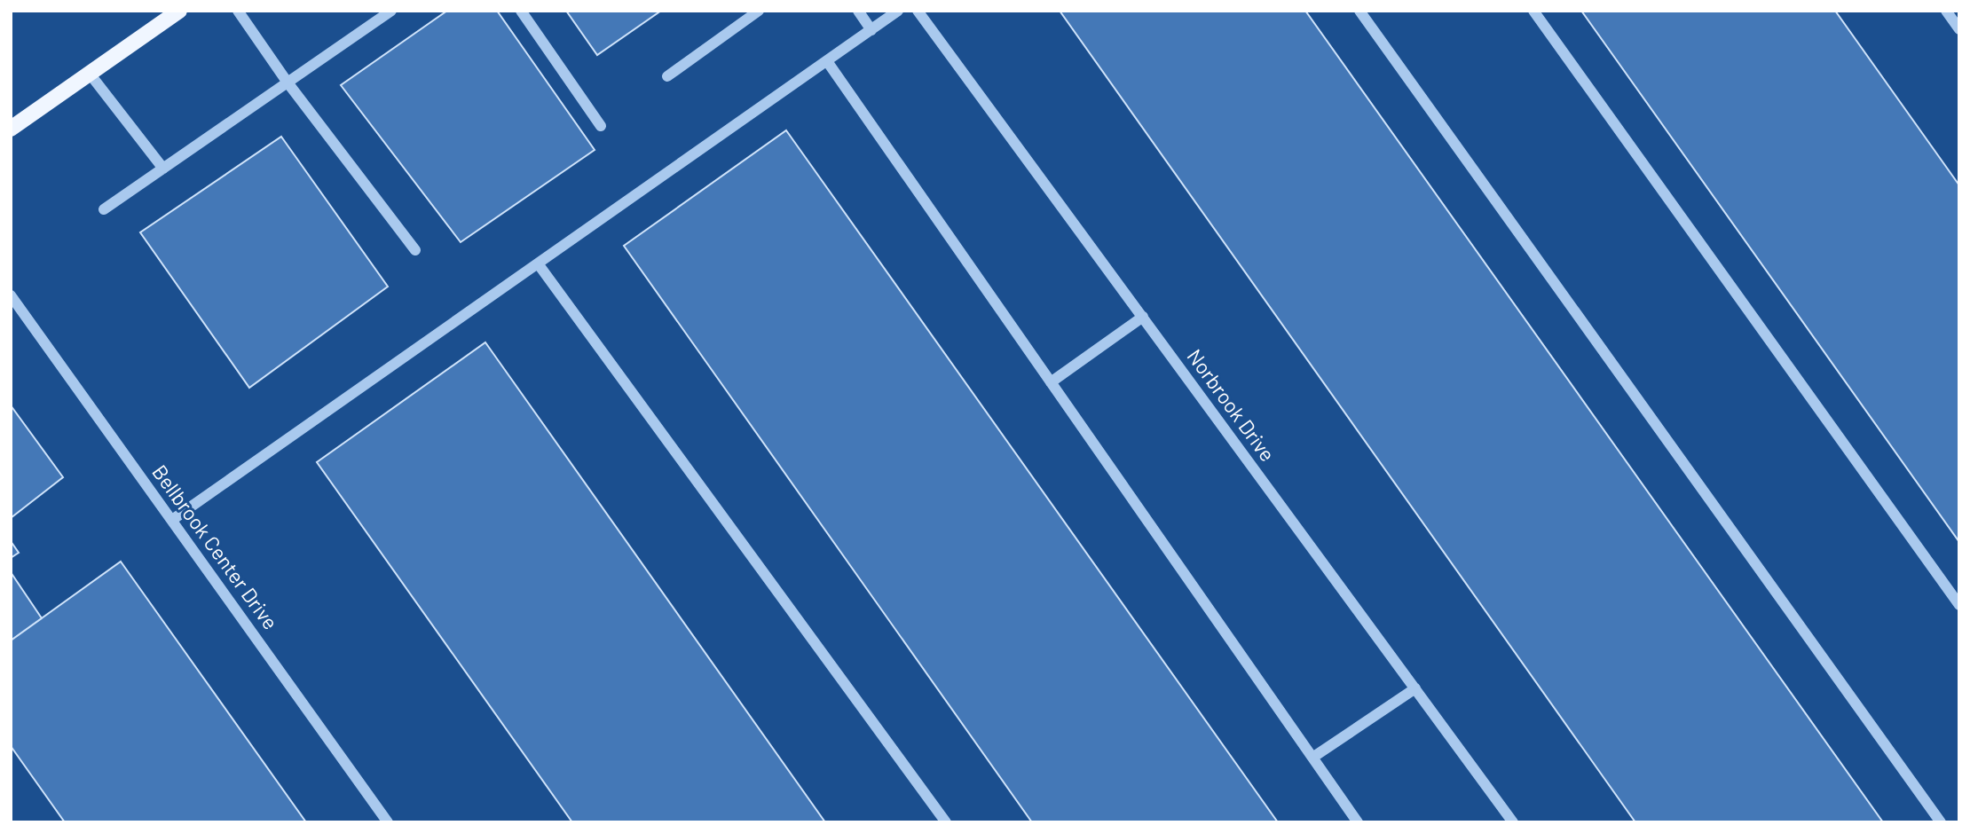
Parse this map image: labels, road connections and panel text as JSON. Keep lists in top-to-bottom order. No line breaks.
{"streets":{"street":["Norbrook Drive","Bellbrook Center Drive"]}}
